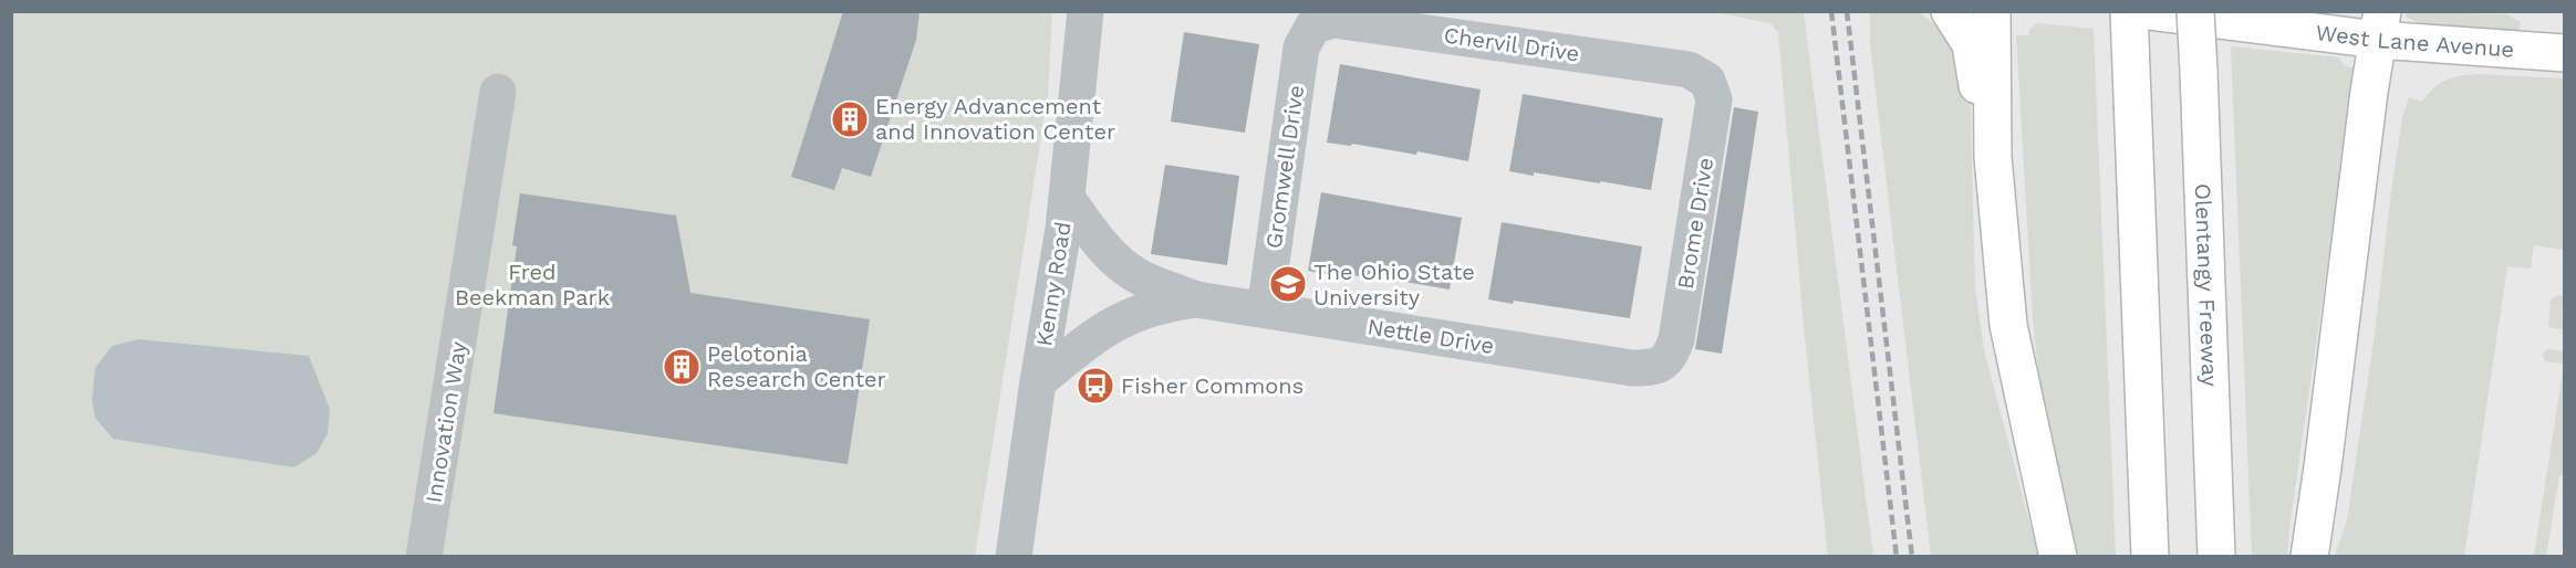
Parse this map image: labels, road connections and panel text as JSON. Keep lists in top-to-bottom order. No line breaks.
{"streets":{"main road":["West Lane Avenue","Olentangy Freeway"],"street":["Chervil Drive","Gromwell Drive","Brome Drive","Kenny Road","Nettle Drive","Innovation Way"]},"crossings":[["Chervil Drive","Gromwell Drive"],["Chervil Drive","Brome Drive"],["Gromwell Drive","Nettle Drive"],["Brome Drive","Nettle Drive"],["Kenny Road","Nettle Drive"]],"parks":["Fred Beekman Park"],"places":{"building":["Energy Advancement and Innovation Center","Pelotonia Research Center"],"school or university":["The Ohio State University"],"bus stop":["Fisher Commons"]}}
